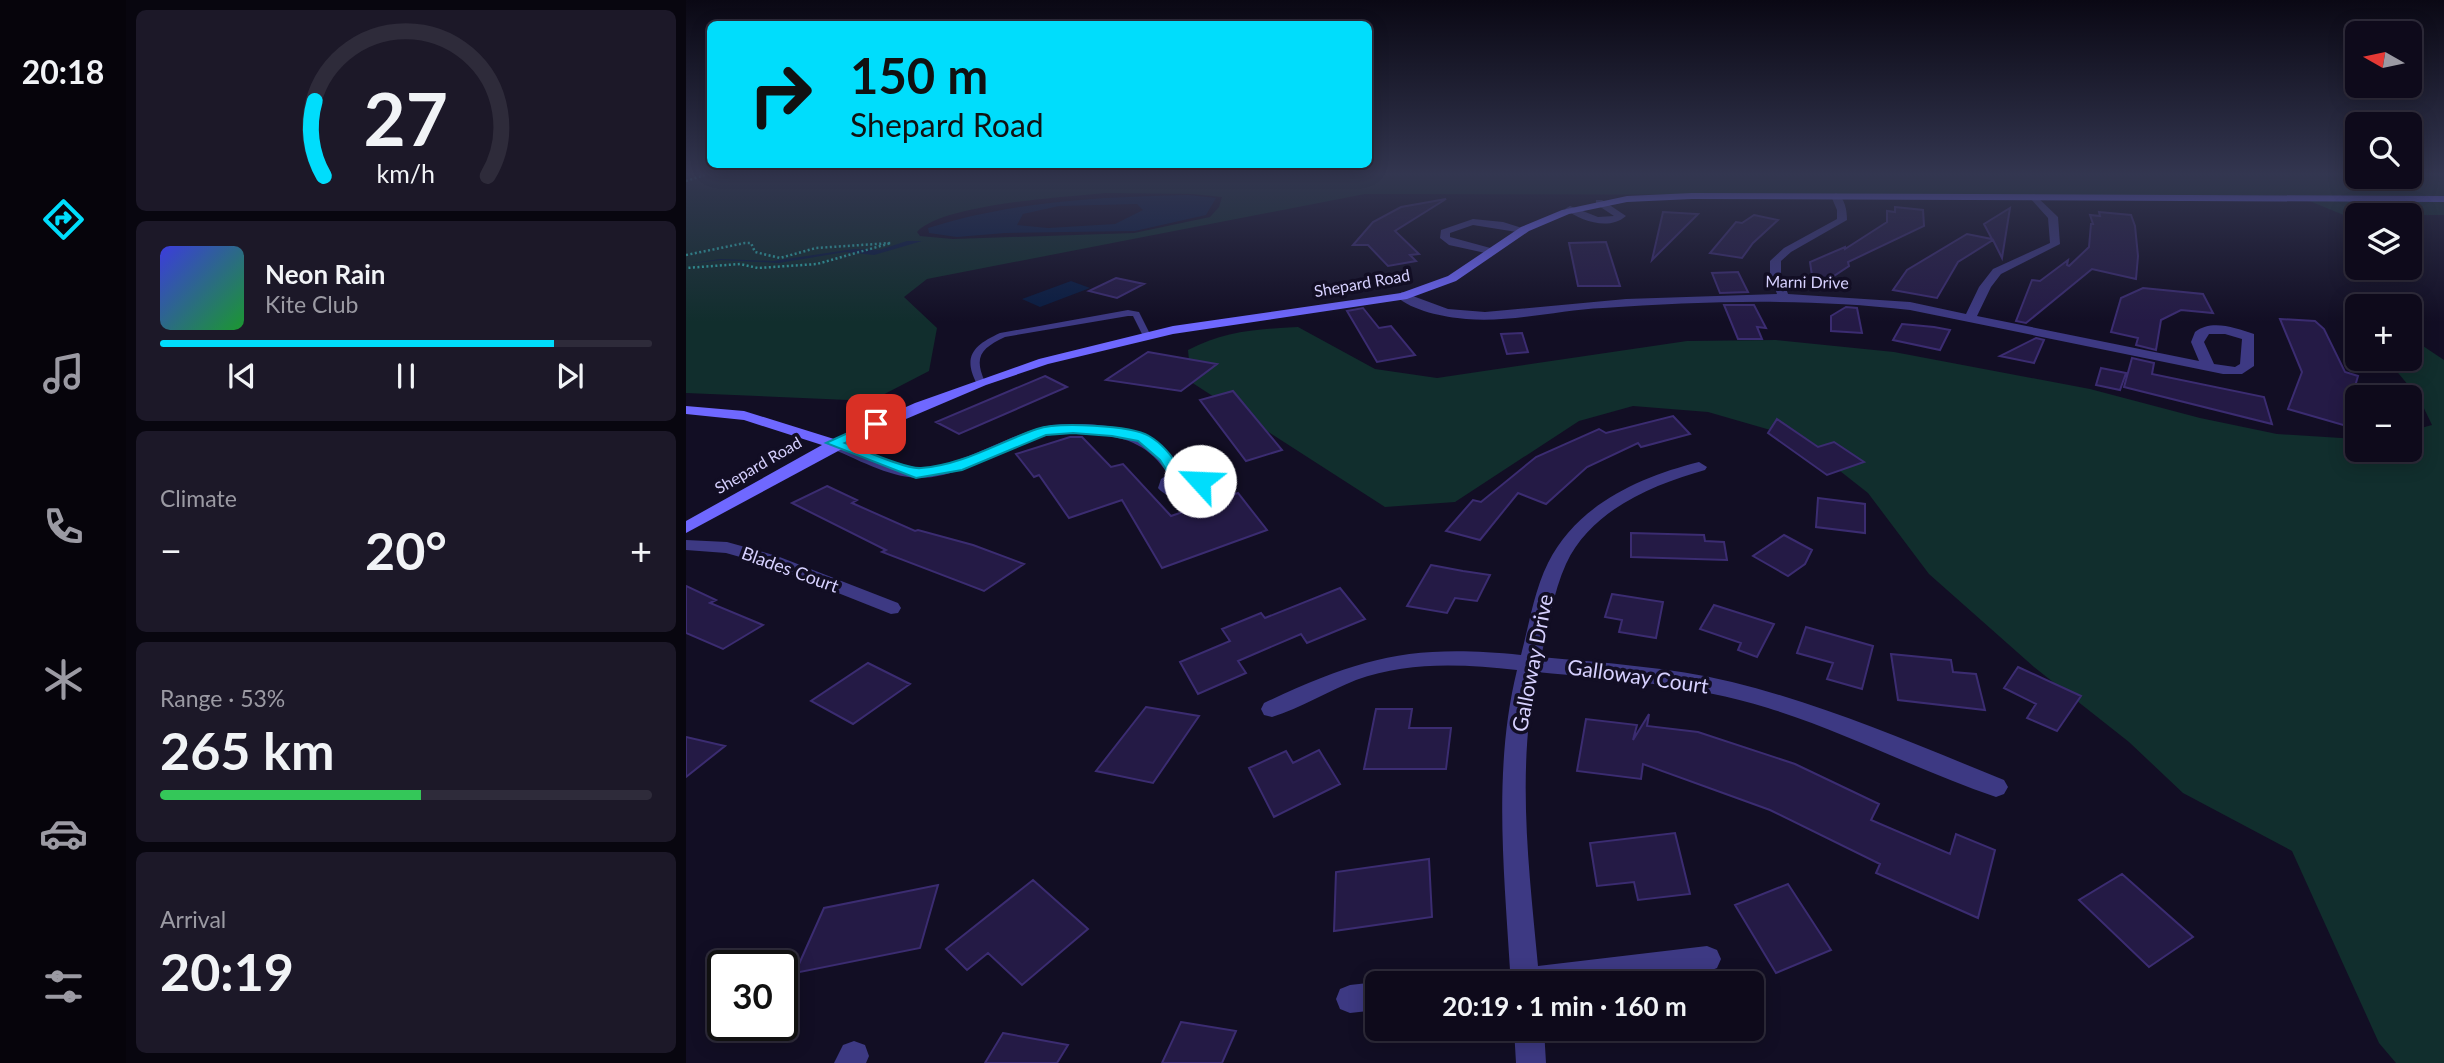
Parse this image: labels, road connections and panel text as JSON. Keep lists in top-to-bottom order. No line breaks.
{"streets":{"street":["Marni Drive","Shepard Road","Blades Court","Galloway Drive","Galloway Court"]},"crossings":[["Marni Drive","Shepard Road"],["Galloway Drive","Galloway Court"]],"north":"left","page":{"tabs":"20:18","map_buttons":["+","−"],"turn":["150 m","Shepard Road"],"song":["Neon Rain","Kite Club"],"tile":["Climate",["Range · 53%","265 km"],["Arrival","20:19"]],"heat":["−","20°","+"],"limit":"30","trip":"20:19 · 1 min · 160 m","gauge":["27","km/h"]}}
